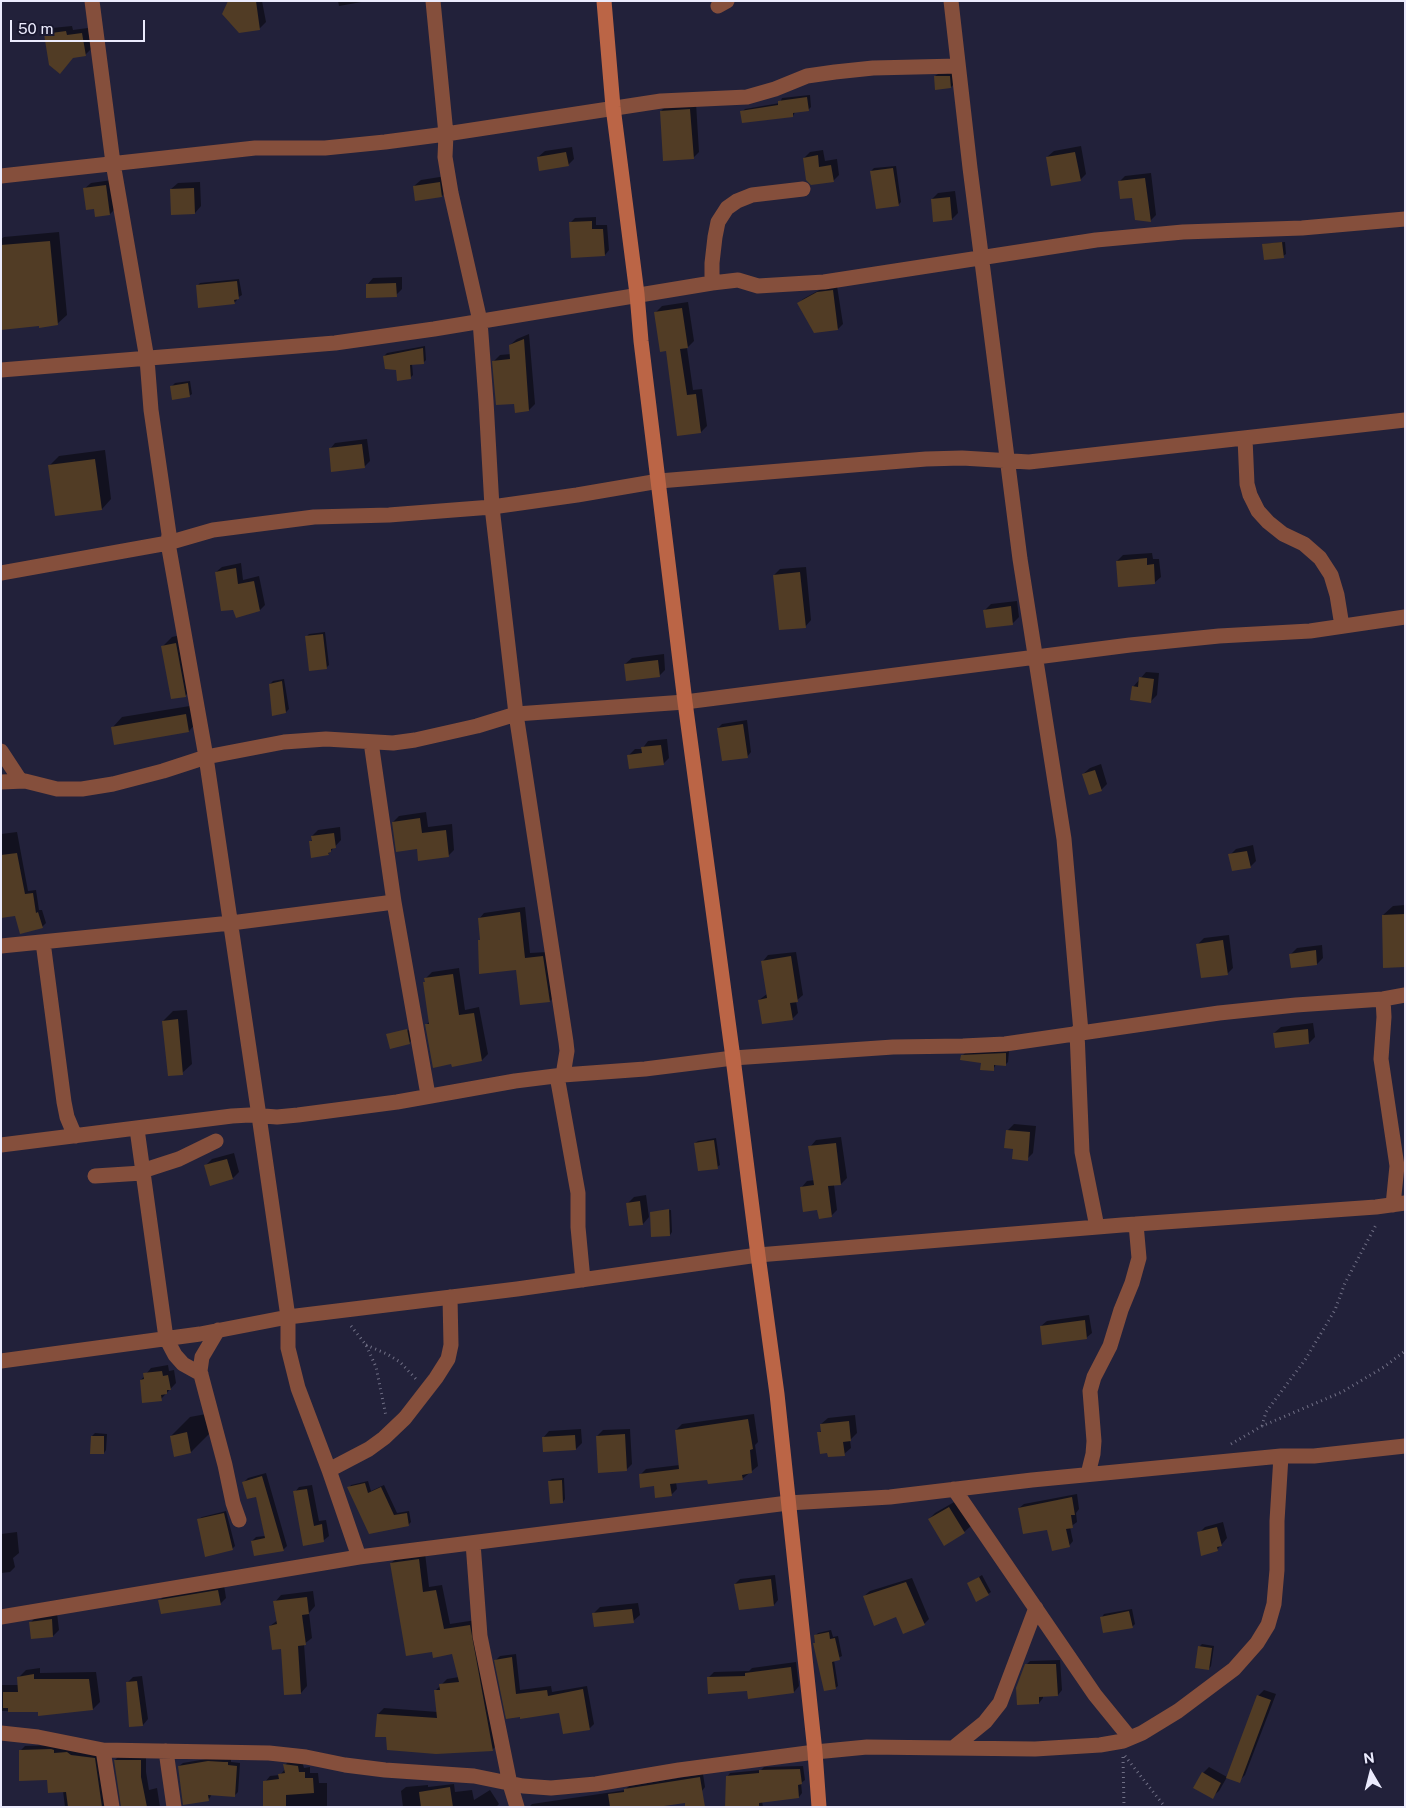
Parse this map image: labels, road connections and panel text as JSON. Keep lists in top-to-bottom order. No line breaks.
{"scale_bar":"50 m","north":"top"}
